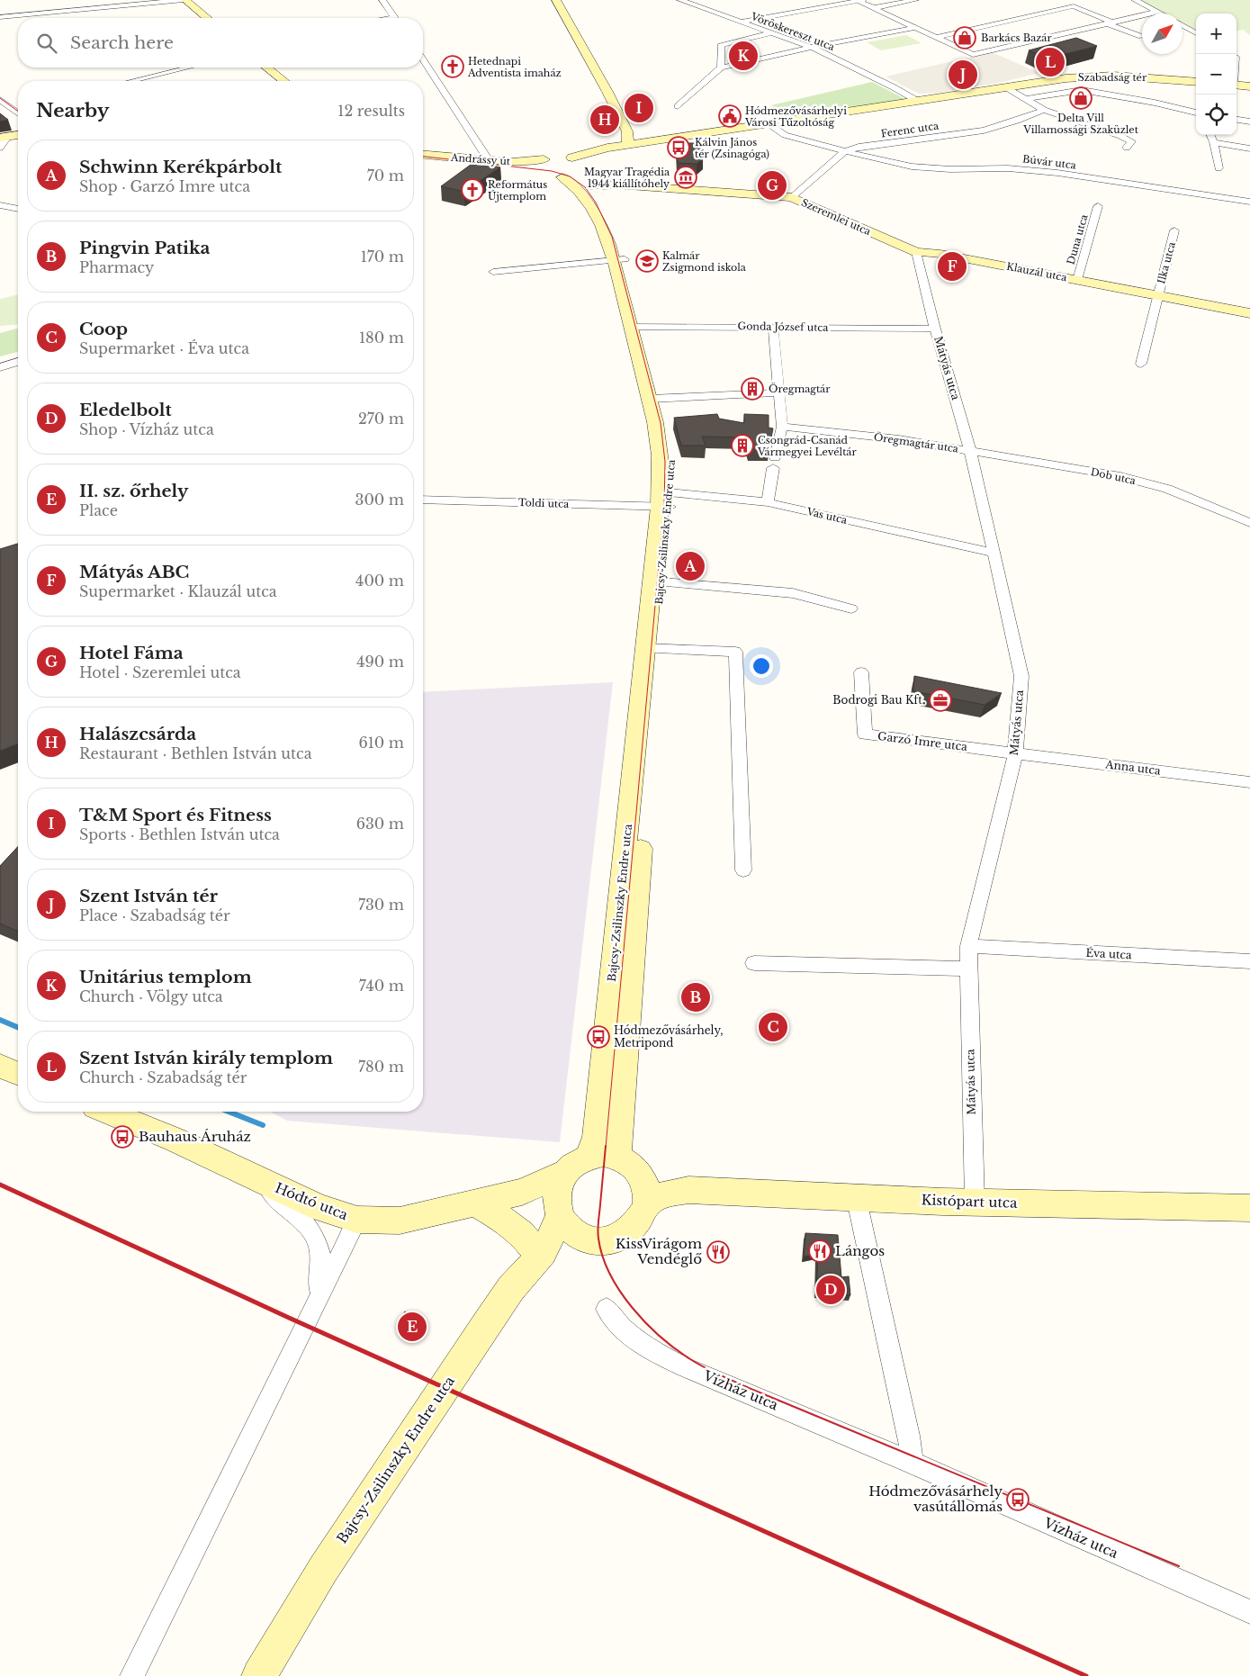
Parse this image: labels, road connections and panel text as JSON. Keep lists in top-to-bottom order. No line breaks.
{"streets":{"street":["Vöröskereszt utca","Szabadság tér","Ferenc utca","Andrássy út","Búvár utca","Szeremlei utca","Duna utca","Ilka utca","Klauzál utca","Gonda József utca","Mátyás utca","Öregmagtár utca","Dob utca","Toldi utca","Vas utca","Bajcsy-Zsilinszky Endre utca","Garzó Imre utca","Anna utca","Éva utca","Hódtó utca","Kistópart utca","Vízház utca"]},"crossings":[["Vöröskereszt utca","Szabadság tér"],["Szabadság tér","Búvár utca"],["Ferenc utca","Búvár utca"],["Ferenc utca","Szeremlei utca"],["Andrássy út","Bajcsy-Zsilinszky Endre utca"],["Szeremlei utca","Klauzál utca"],["Szeremlei utca","Mátyás utca"],["Szeremlei utca","Bajcsy-Zsilinszky Endre utca"],["Duna utca","Klauzál utca"],["Ilka utca","Klauzál utca"],["Klauzál utca","Mátyás utca"],["Gonda József utca","Mátyás utca"],["Gonda József utca","Bajcsy-Zsilinszky Endre utca"],["Mátyás utca","Öregmagtár utca"],["Mátyás utca","Dob utca"],["Mátyás utca","Vas utca"],["Mátyás utca","Garzó Imre utca"],["Mátyás utca","Anna utca"],["Mátyás utca","Éva utca"],["Mátyás utca","Kistópart utca"],["Öregmagtár utca","Dob utca"],["Toldi utca","Vas utca"],["Toldi utca","Bajcsy-Zsilinszky Endre utca"],["Vas utca","Bajcsy-Zsilinszky Endre utca"],["Bajcsy-Zsilinszky Endre utca","Hódtó utca"],["Bajcsy-Zsilinszky Endre utca","Kistópart utca"],["Garzó Imre utca","Anna utca"],["Hódtó utca","Kistópart utca"]],"places":{"shop":["Barkács Bazár","Delta Vill Villamossági Szaküzlet"],"church":["Hetednapi Adventista imaház","Református Újtemplom"],"public building":["Hódmezővásárhelyi Városi Tűzoltóság"],"bus stop":["Kálvin János tér (Zsinagóga)","Hódmezővásárhely, Metripond","Bauhaus Áruház","Hódmezővásárhely vasútállomás"],"museum":["Magyar Tragédia 1944 kiállítóhely"],"school or university":["Kalmár Zsigmond iskola"],"building":["Öregmagtár","Csongrád-Csanád Vármegyei Levéltár"],"office":["Bodrogi Bau Kft."],"restaurant":["Lángos","KissVirágom Vendéglő"]},"north":"top right","page":{"map_buttons":["+","−"],"search":"Search here","pins":["K","L","J","I","H","G","F","A","B","C","D","E"],"heading":["Nearby","12 results"],"list":[{"mark":"A","name":"Schwinn Kerékpárbolt","note":"Shop · Garzó Imre utca","value":"70 m"},{"mark":"B","name":"Pingvin Patika","note":"Pharmacy","value":"170 m"},{"mark":"C","name":"Coop","note":"Supermarket · Éva utca","value":"180 m"},{"mark":"D","name":"Eledelbolt","note":"Shop · Vízház utca","value":"270 m"},{"mark":"E","name":"II. sz. őrhely","note":"Place","value":"300 m"},{"mark":"F","name":"Mátyás ABC","note":"Supermarket · Klauzál utca","value":"400 m"},{"mark":"G","name":"Hotel Fáma","note":"Hotel · Szeremlei utca","value":"490 m"},{"mark":"H","name":"Halászcsárda","note":"Restaurant · Bethlen István utca","value":"610 m"},{"mark":"I","name":"T&M Sport és Fitness","note":"Sports · Bethlen István utca","value":"630 m"},{"mark":"J","name":"Szent István tér","note":"Place · Szabadság tér","value":"730 m"},{"mark":"K","name":"Unitárius templom","note":"Church · Völgy utca","value":"740 m"},{"mark":"L","name":"Szent István király templom","note":"Church · Szabadság tér","value":"780 m"}]}}
